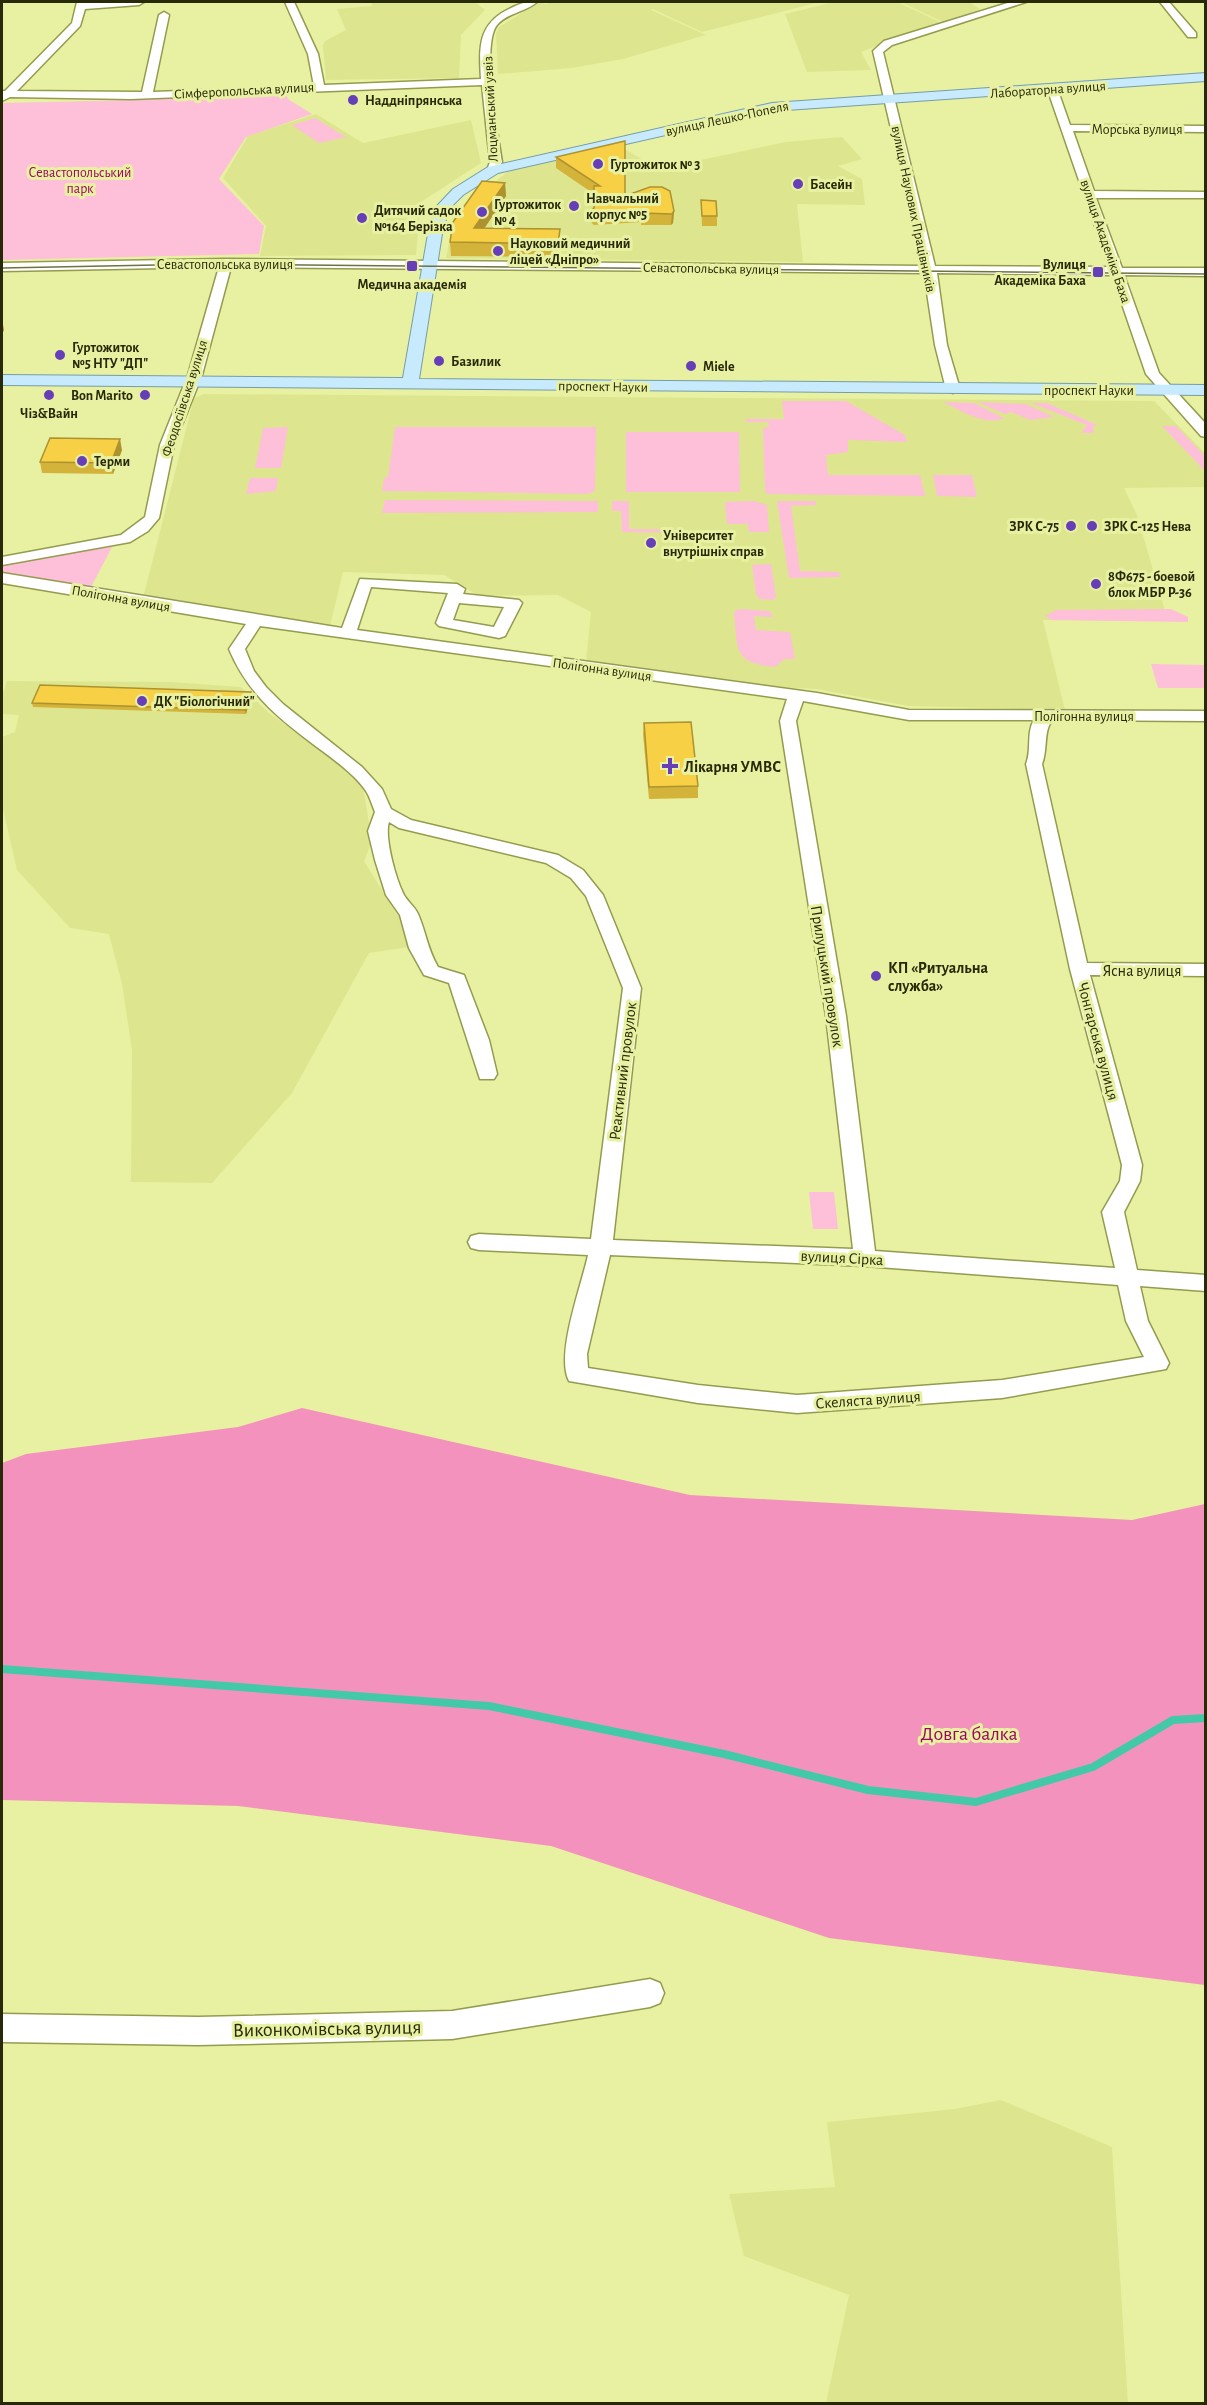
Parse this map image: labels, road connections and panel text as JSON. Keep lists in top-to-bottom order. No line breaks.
{"streets":{"main road":["Лабораторна вулиця","вулиця Лешко-Попеля","проспект Науки"],"street":["Сімферопольська вулиця","Лоцманський узвіз","Морська вулиця","вулиця Наукових Працівників","вулиця Академіка Баха","Севастопольська вулиця","Феодосіївська вулиця","Полігонна вулиця","Ясна вулиця","Прилуцький провулок","Чонгарська вулиця","Реактивний провулок","вулиця Сірка","Скеляста вулиця","Виконкомівська вулиця"]},"crossings":[["Лабораторна вулиця","вулиця Лешко-Попеля"],["Лабораторна вулиця","вулиця Наукових Працівників"],["Лабораторна вулиця","вулиця Академіка Баха"],["Сімферопольська вулиця","Лоцманський узвіз"],["Лоцманський узвіз","вулиця Лешко-Попеля"],["вулиця Лешко-Попеля","вулиця Наукових Працівників"],["вулиця Лешко-Попеля","Севастопольська вулиця"],["вулиця Лешко-Попеля","проспект Науки"],["Морська вулиця","вулиця Академіка Баха"],["вулиця Наукових Працівників","Севастопольська вулиця"],["вулиця Наукових Працівників","проспект Науки"],["вулиця Академіка Баха","Севастопольська вулиця"],["вулиця Академіка Баха","проспект Науки"],["Севастопольська вулиця","Феодосіївська вулиця"],["проспект Науки","Феодосіївська вулиця"],["Полігонна вулиця","Прилуцький провулок"],["Полігонна вулиця","Чонгарська вулиця"],["Ясна вулиця","Чонгарська вулиця"],["Прилуцький провулок","вулиця Сірка"],["Чонгарська вулиця","вулиця Сірка"],["Чонгарська вулиця","Скеляста вулиця"],["Реактивний провулок","вулиця Сірка"],["Реактивний провулок","Скеляста вулиця"]],"parks":["Севастопольський парк","Довга балка"],"places":{"other":["Наддніпрянська","Гуртожиток № 3","Басейн","Навчальний корпус №5","Гуртожиток № 4","Дитячий садок №164 Берізка","Науковий медичний ліцей «Дніпро»","Гуртожиток №5 НТУ \"ДП\"","Базилик","Miele","Чіз&Вайн","Bon Marito","Терми","ЗРК С-75","ЗРК С-125 Нева","Університет внутрішніх справ","8Ф675 - боевой блок МБР Р-36","ДК \"Біологічний\"","КП «Ритуальна служба»"],"transit":["Медична академія","Вулиця Академіка Баха"],"health":["Лікарня УМВС"]}}
